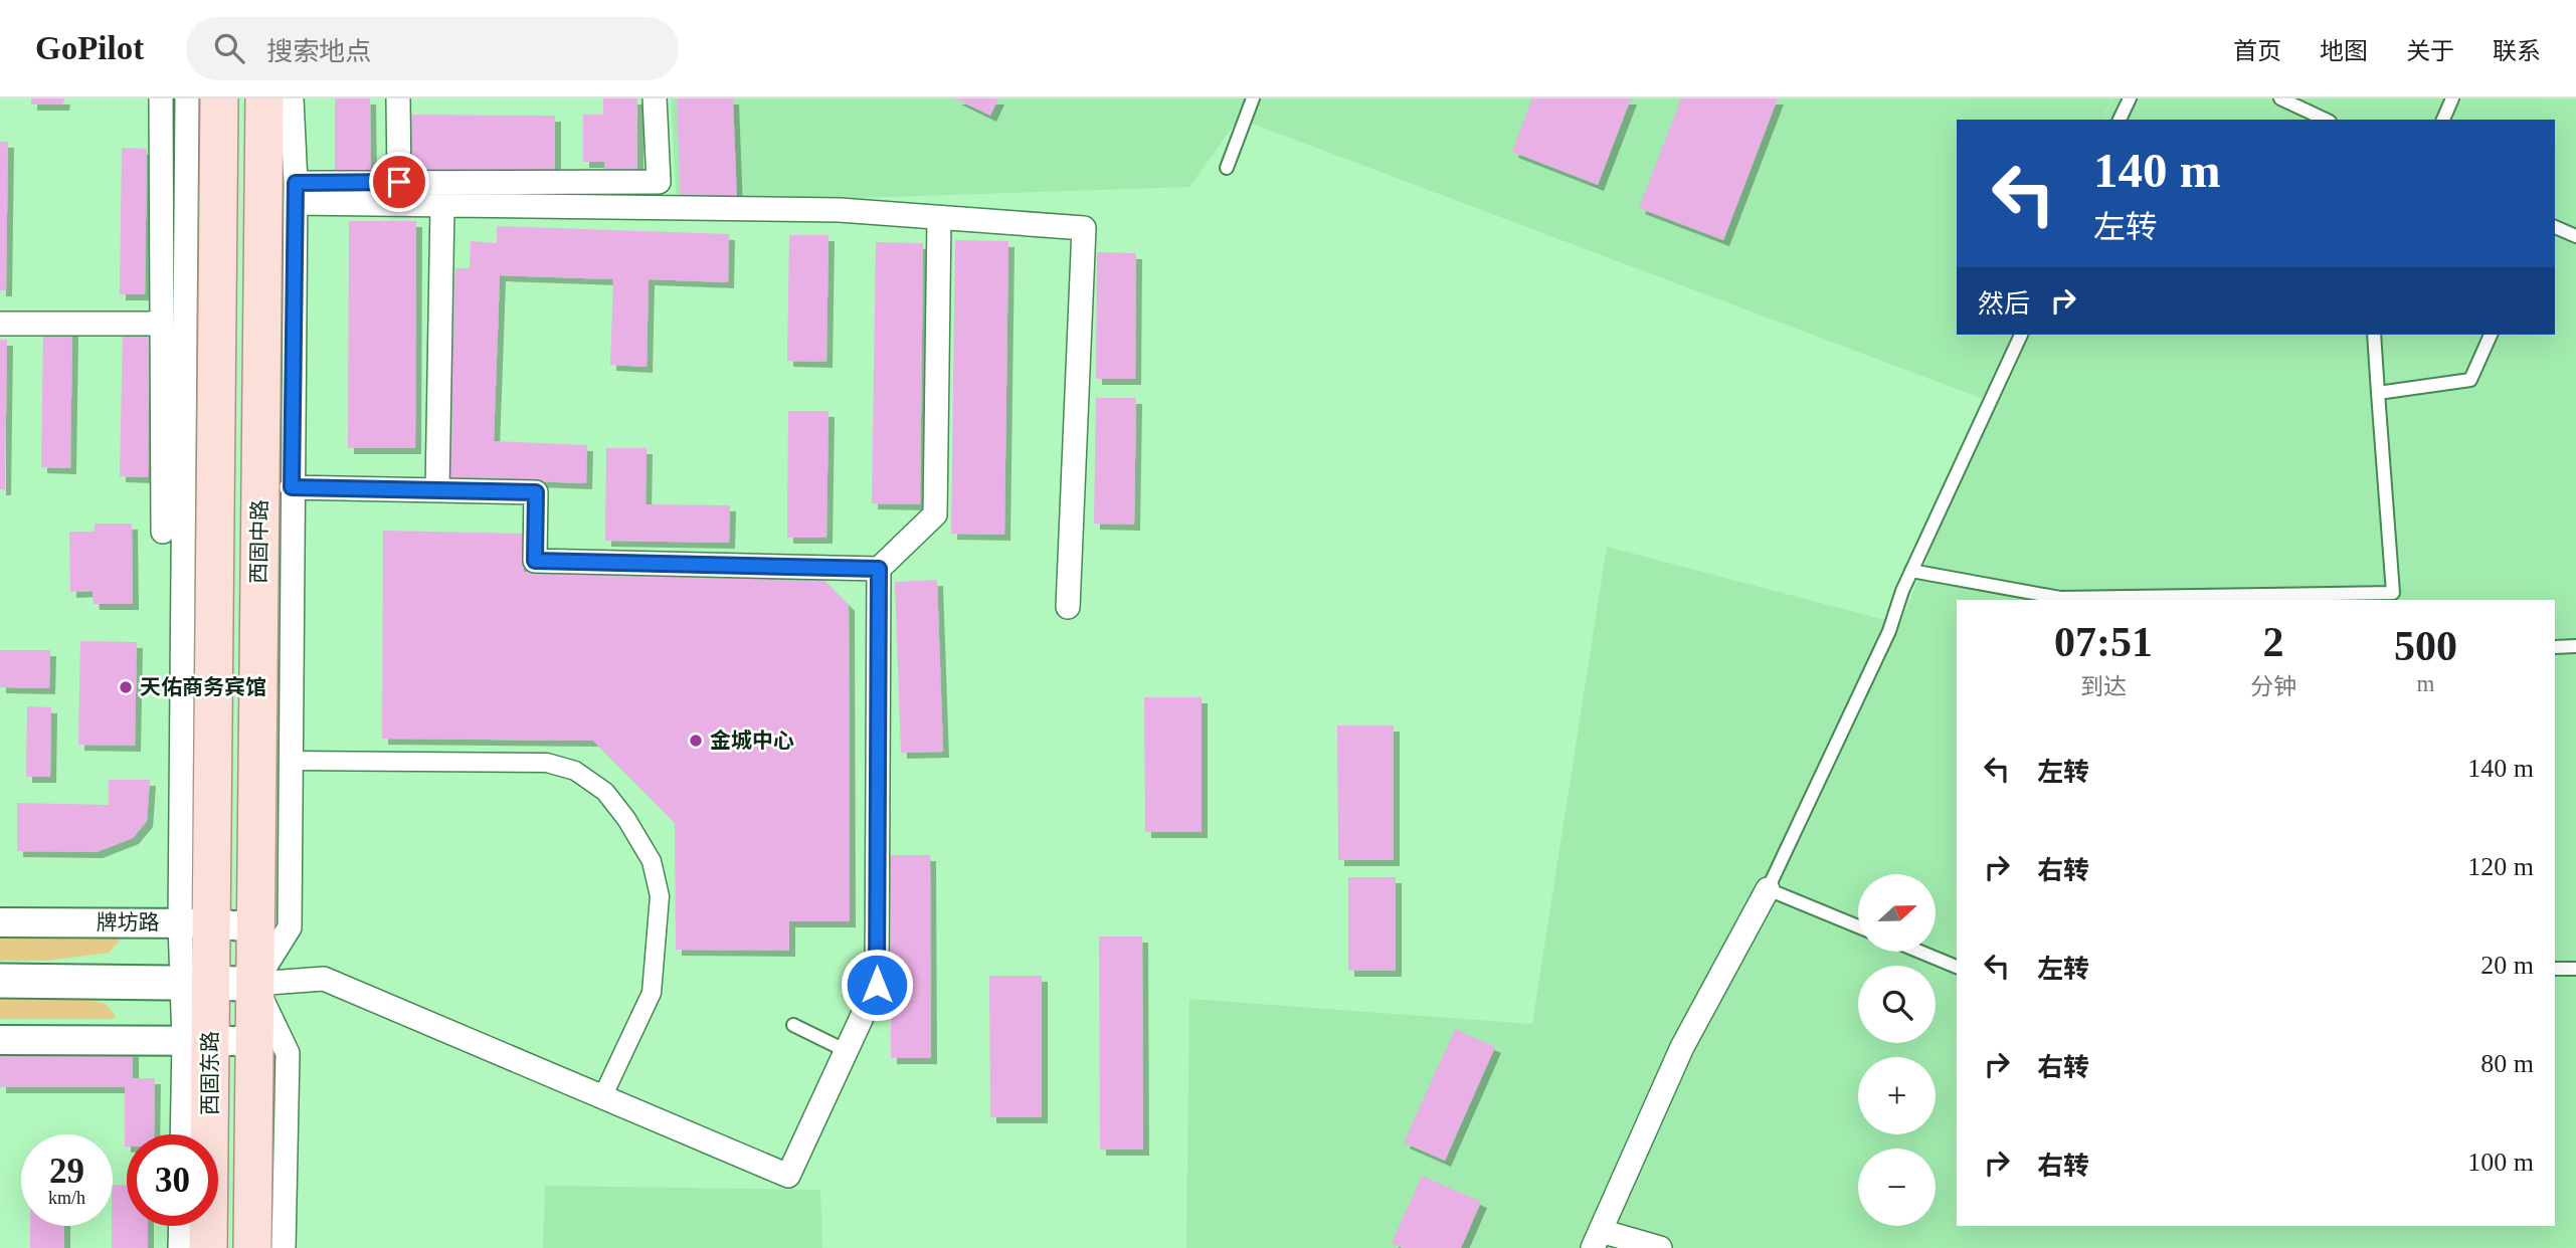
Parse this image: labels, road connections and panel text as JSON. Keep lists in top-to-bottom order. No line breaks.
{"streets":{"main road":["西固中路","西固东路"],"street":["牌坊路"]},"crossings":[["西固中路","牌坊路"],["西固中路","西固东路"]],"places":["天佑商务宾馆","金城中心"],"north":"right","page":{"header":"GoPilot","search":"搜索地点","nav":["首页","地图","关于","联系"],"turn":["140 m","左转"],"then":"然后","eta":["07:51","到达","2","分钟","500","m"],"list":[{"name":"左转","value":"140 m"},{"name":"右转","value":"120 m"},{"name":"左转","value":"20 m"},{"name":"右转","value":"80 m"},{"name":"右转","value":"100 m"}],"map_buttons":["+","−"],"speed":"29 km/h","limit":"30"}}
